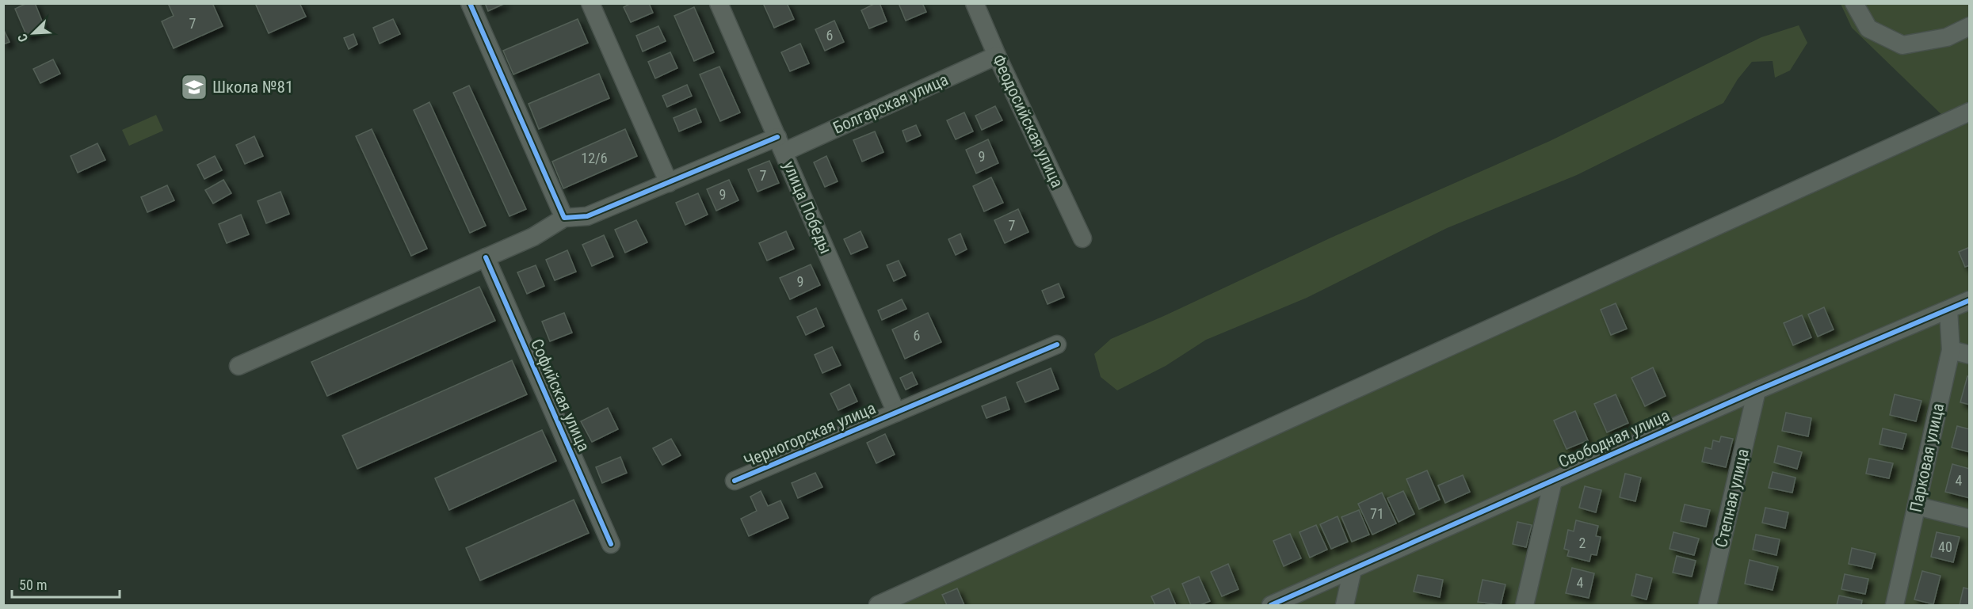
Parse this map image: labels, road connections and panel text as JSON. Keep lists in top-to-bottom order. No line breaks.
{"streets":{"street":["Болгарская улица","Феодосийская улица","улица Победы","Софийская улица","Черногорская улица","Свободная улица","Парковая улица","Степная улица"]},"crossings":[["Болгарская улица","Феодосийская улица"],["Болгарская улица","улица Победы"],["улица Победы","Черногорская улица"],["Свободная улица","Парковая улица"],["Свободная улица","Степная улица"]],"places":{"school or university":["Школа №81"]},"house_numbers":["7","6","9","12/6","7","9","7","9","6","4","71","2","40","4"],"scale_bar":"50 m","north":"bottom left"}
